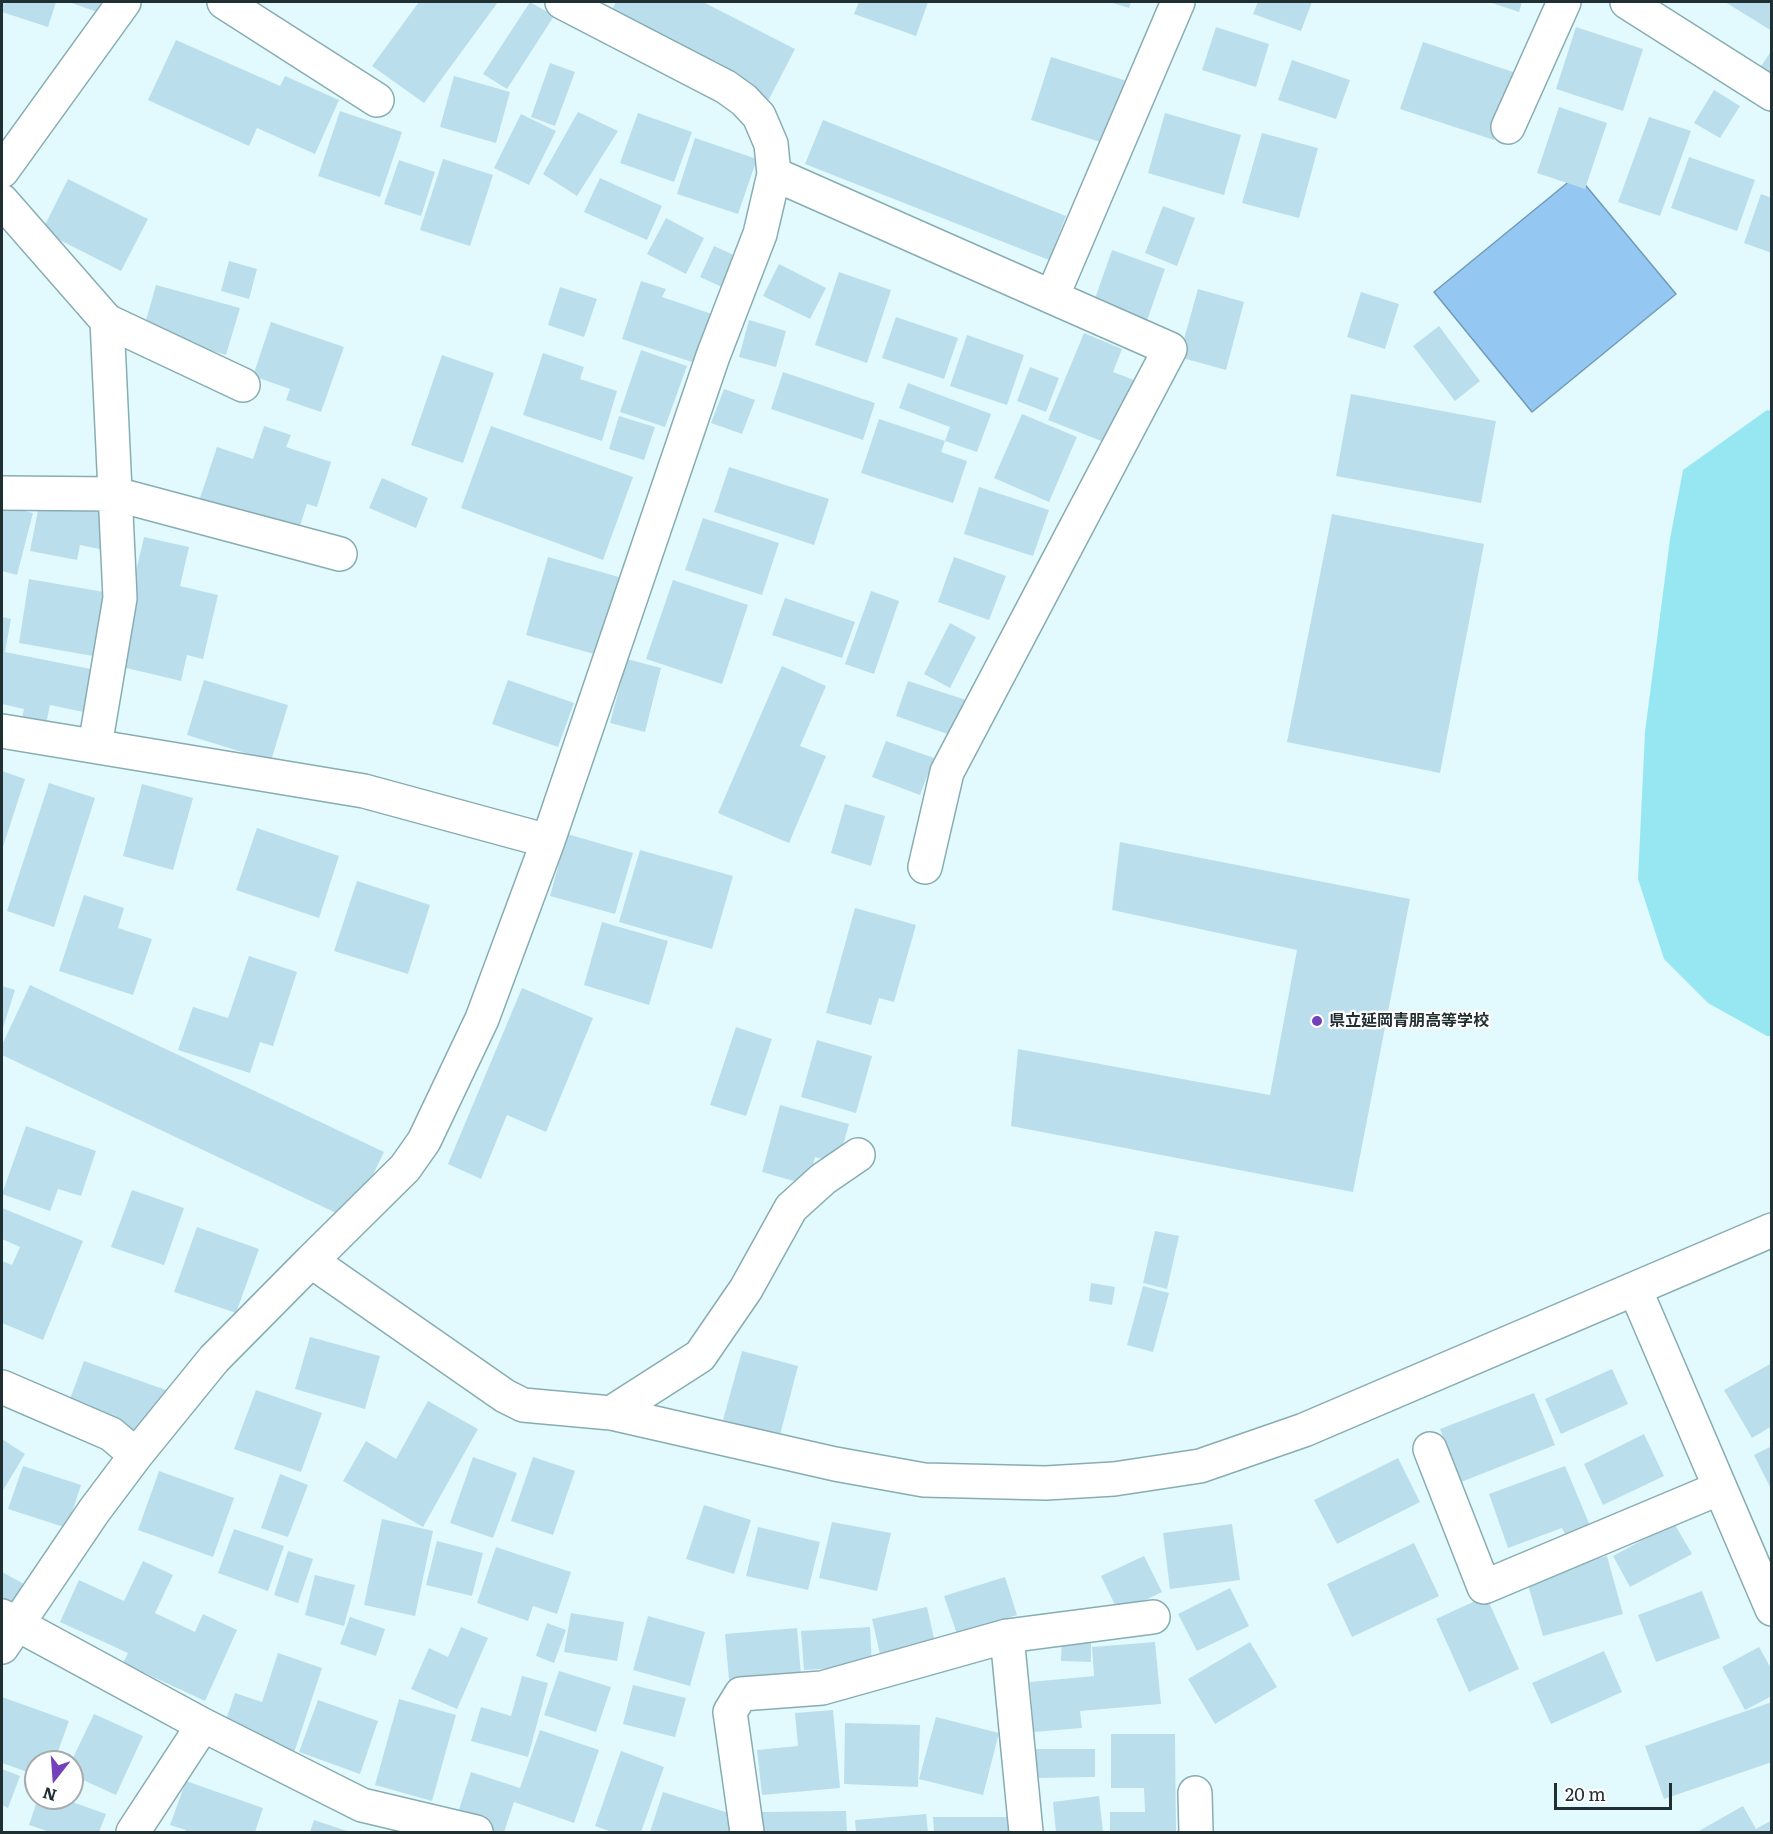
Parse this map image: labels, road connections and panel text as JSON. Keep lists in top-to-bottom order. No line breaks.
{"places":["県立延岡青朋高等学校"],"scale_bar":"20 m","north":"bottom"}
